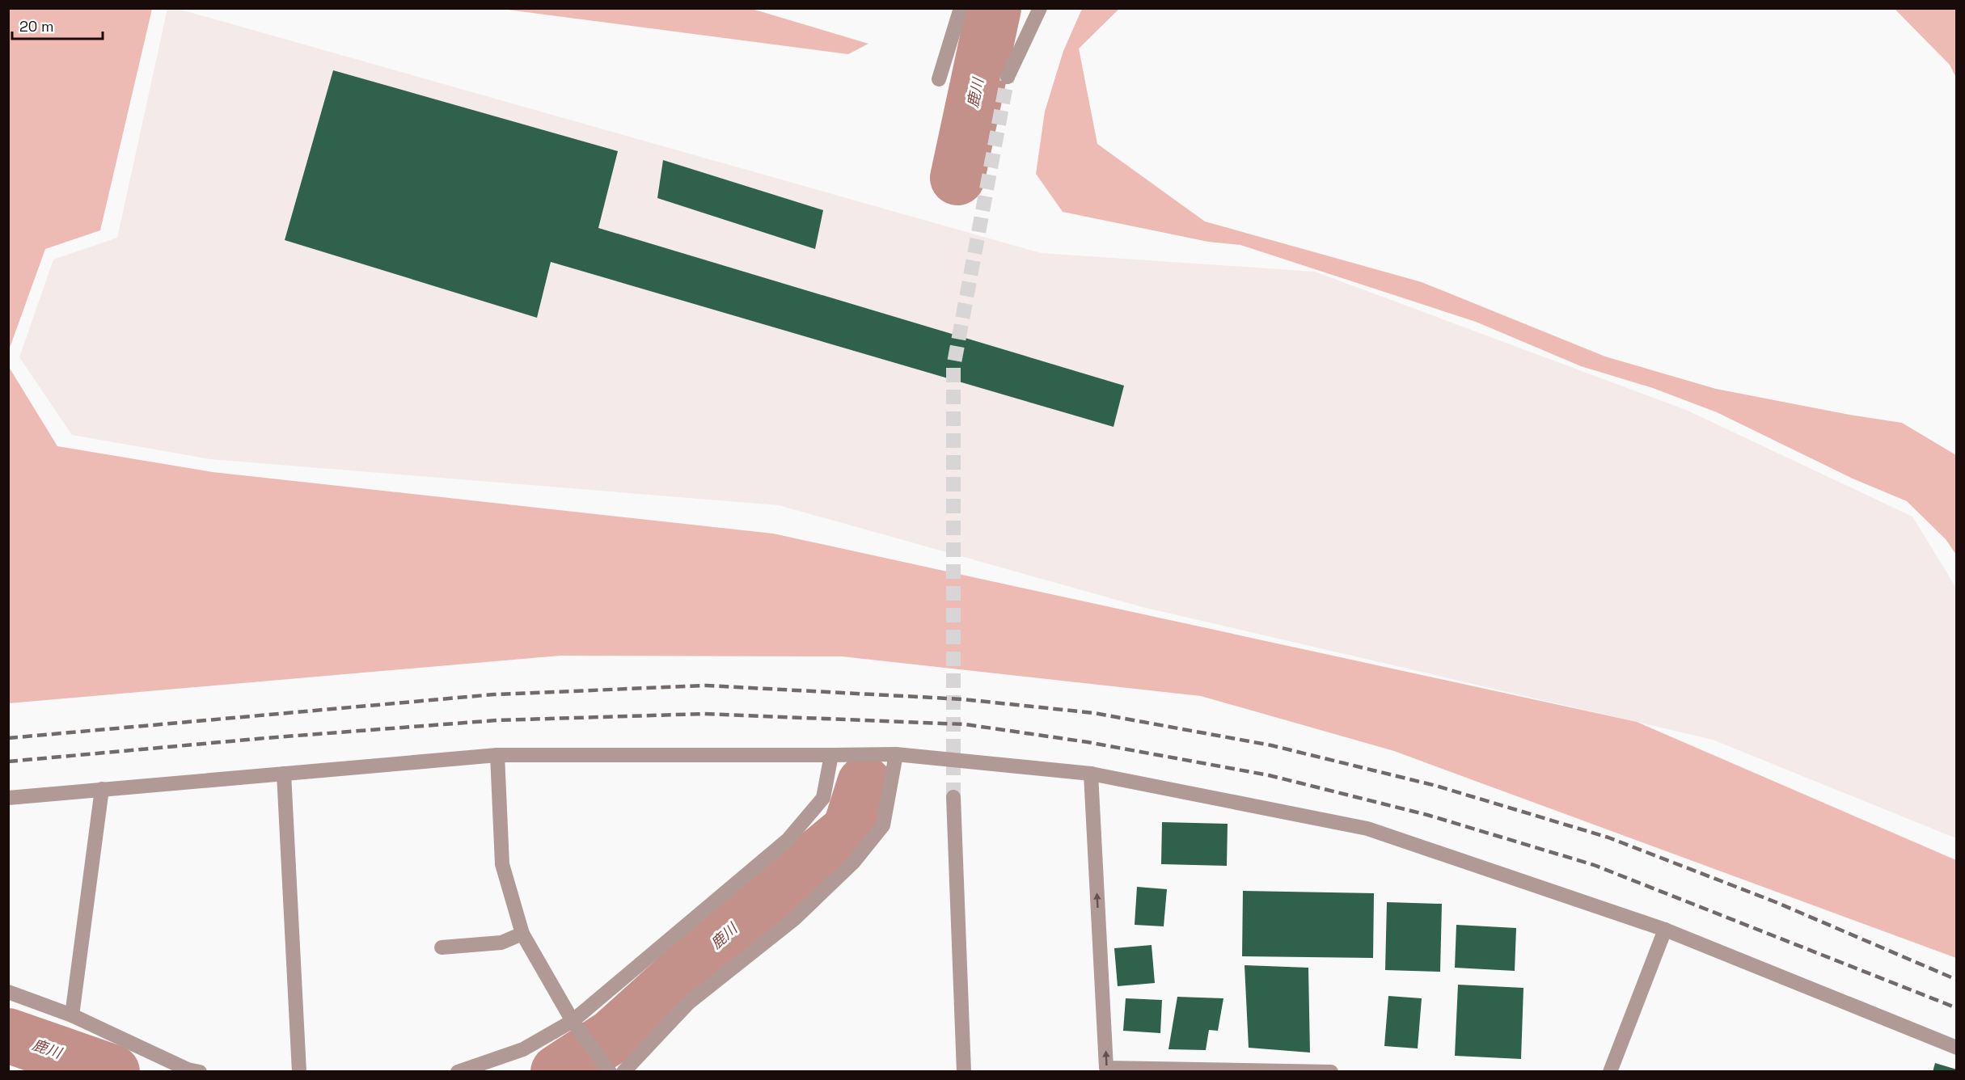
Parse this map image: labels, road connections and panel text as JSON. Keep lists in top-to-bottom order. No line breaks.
{"water":["鹿川"],"scale_bar":"20 m"}
